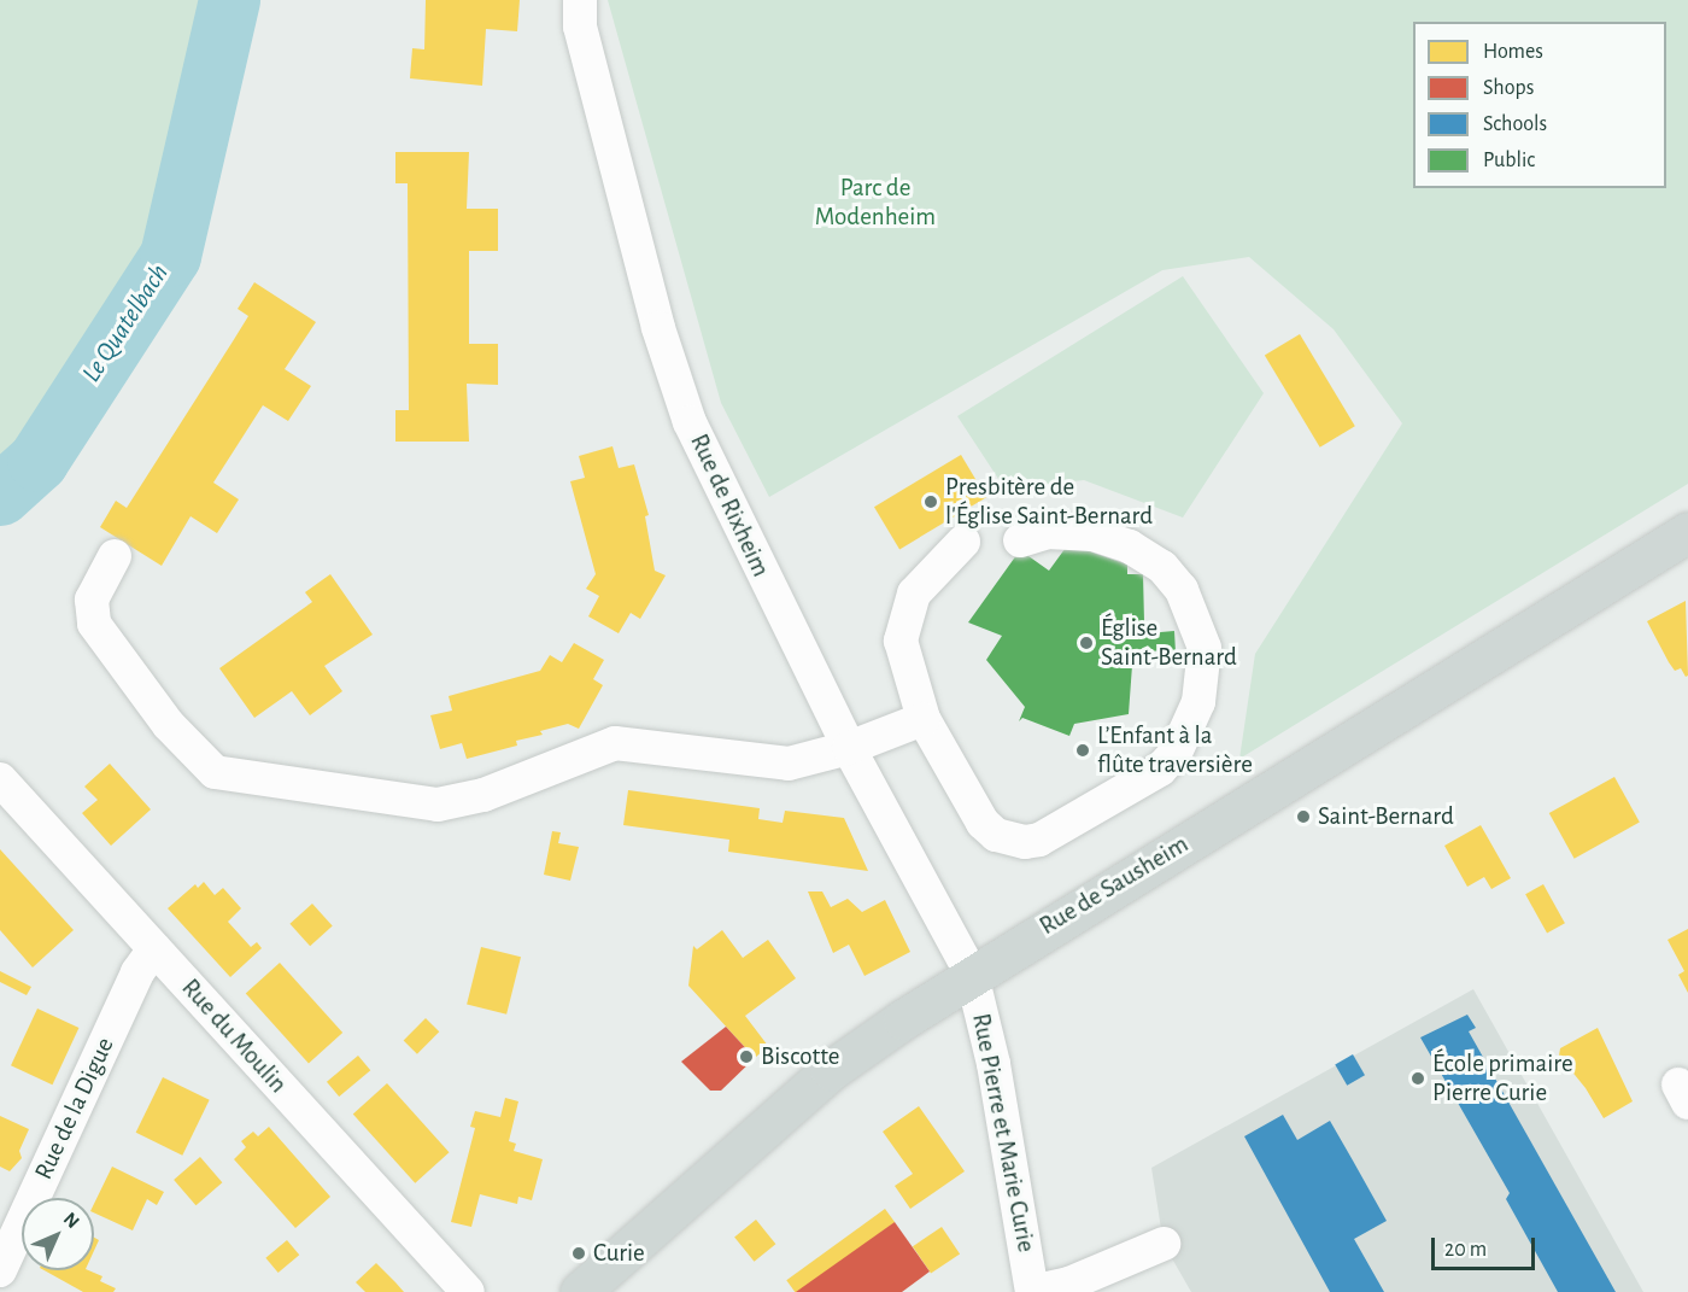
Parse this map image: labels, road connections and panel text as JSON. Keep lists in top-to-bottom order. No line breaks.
{"streets":{"main road":["Rue de Sausheim"],"street":["Rue de Rixheim","Rue du Moulin","Rue de la Digue","Rue Pierre et Marie Curie"]},"crossings":[["Rue de Rixheim","Rue de Sausheim"],["Rue de Rixheim","Rue Pierre et Marie Curie"],["Rue de Sausheim","Rue Pierre et Marie Curie"],["Rue du Moulin","Rue de la Digue"]],"water":["Le Quatelbach"],"parks":["Parc de Modenheim"],"places":["Presbitère de l'Église Saint-Bernard","Église Saint-Bernard","L’Enfant à la flûte traversière","Saint-Bernard","Biscotte","École primaire Pierre Curie","Curie"],"legend":["Homes","Shops","Schools","Public"],"scale_bar":"20 m","north":"top right"}
